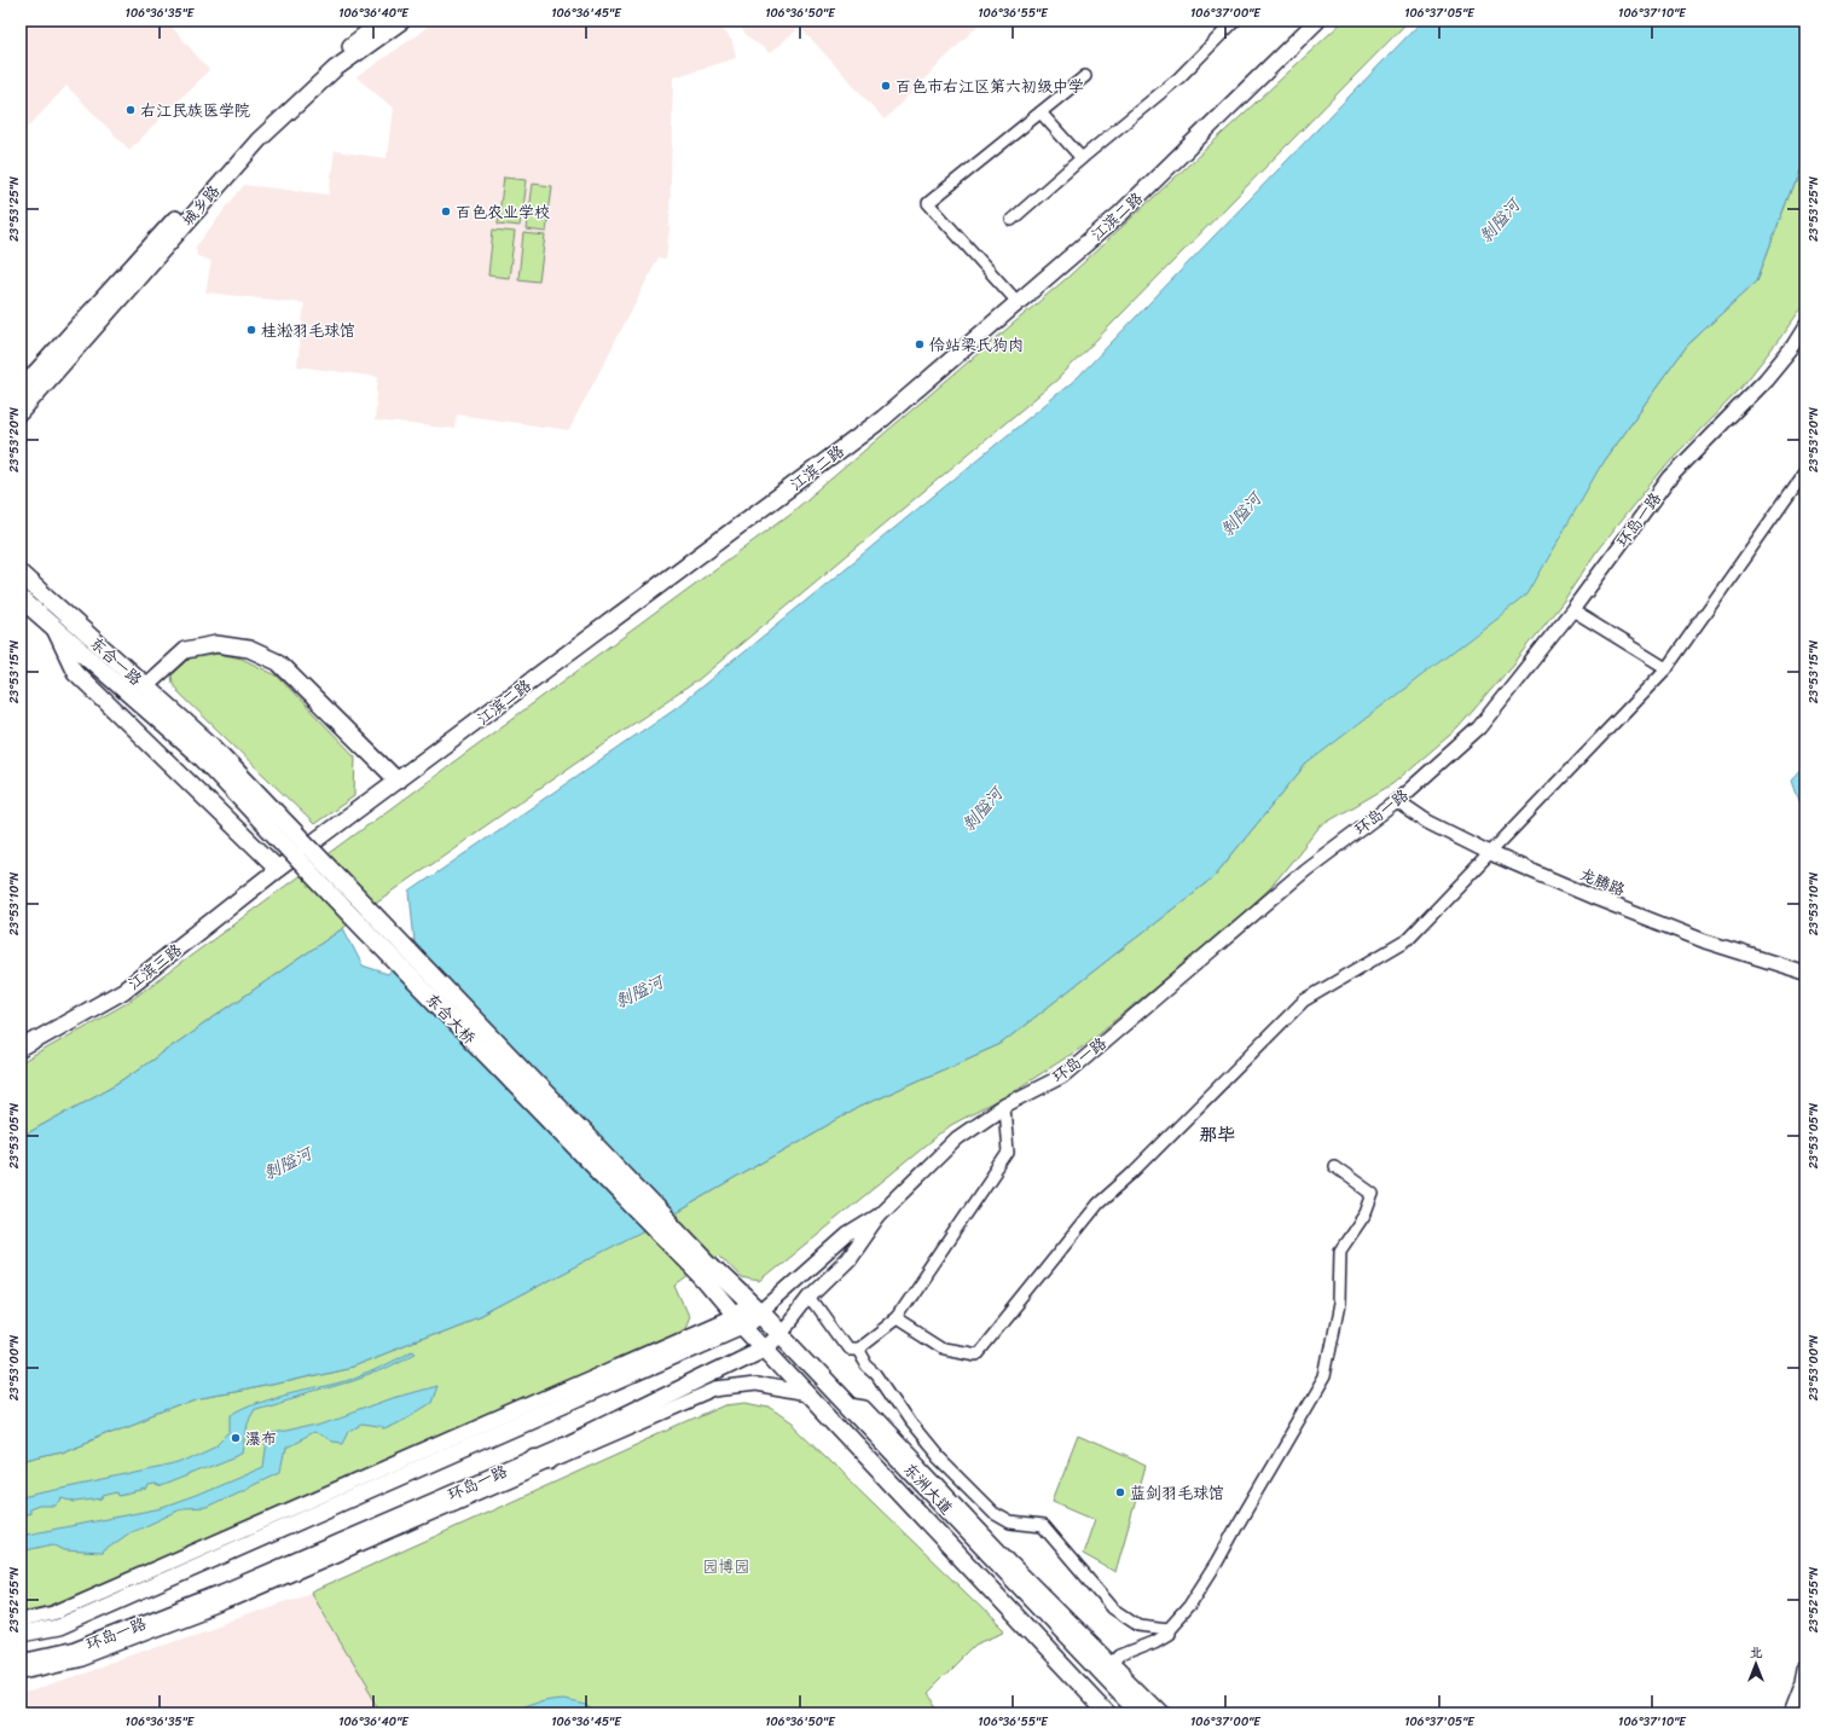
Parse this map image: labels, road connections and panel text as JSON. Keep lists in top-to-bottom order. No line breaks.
{"streets":{"main road":["城乡路","江滨二路","环岛一路","东合一路","江滨三路","东合大桥","东洲大道"],"street":["龙腾路"]},"crossings":[["江滨二路","江滨三路"],["环岛一路","龙腾路"],["环岛一路","东洲大道"],["东合一路","东合大桥"],["东合大桥","东洲大道"]],"districts":["那毕"],"water":["剥隘河"],"parks":["园博园"],"places":["百色市右江区第六初级中学","右江民族医学院","百色农业学校","桂淞羽毛球馆","伶站梁氏狗肉","瀑布","蓝剑羽毛球馆"],"north":"top","coordinates":["106°36'35\"E","106°36'40\"E","106°36'45\"E","106°36'50\"E","106°36'55\"E","106°37'00\"E","106°37'05\"E","106°37'10\"E","23°53'25\"N","23°53'20\"N","23°53'15\"N","23°53'10\"N","23°53'05\"N","23°53'00\"N","23°52'55\"N"]}
